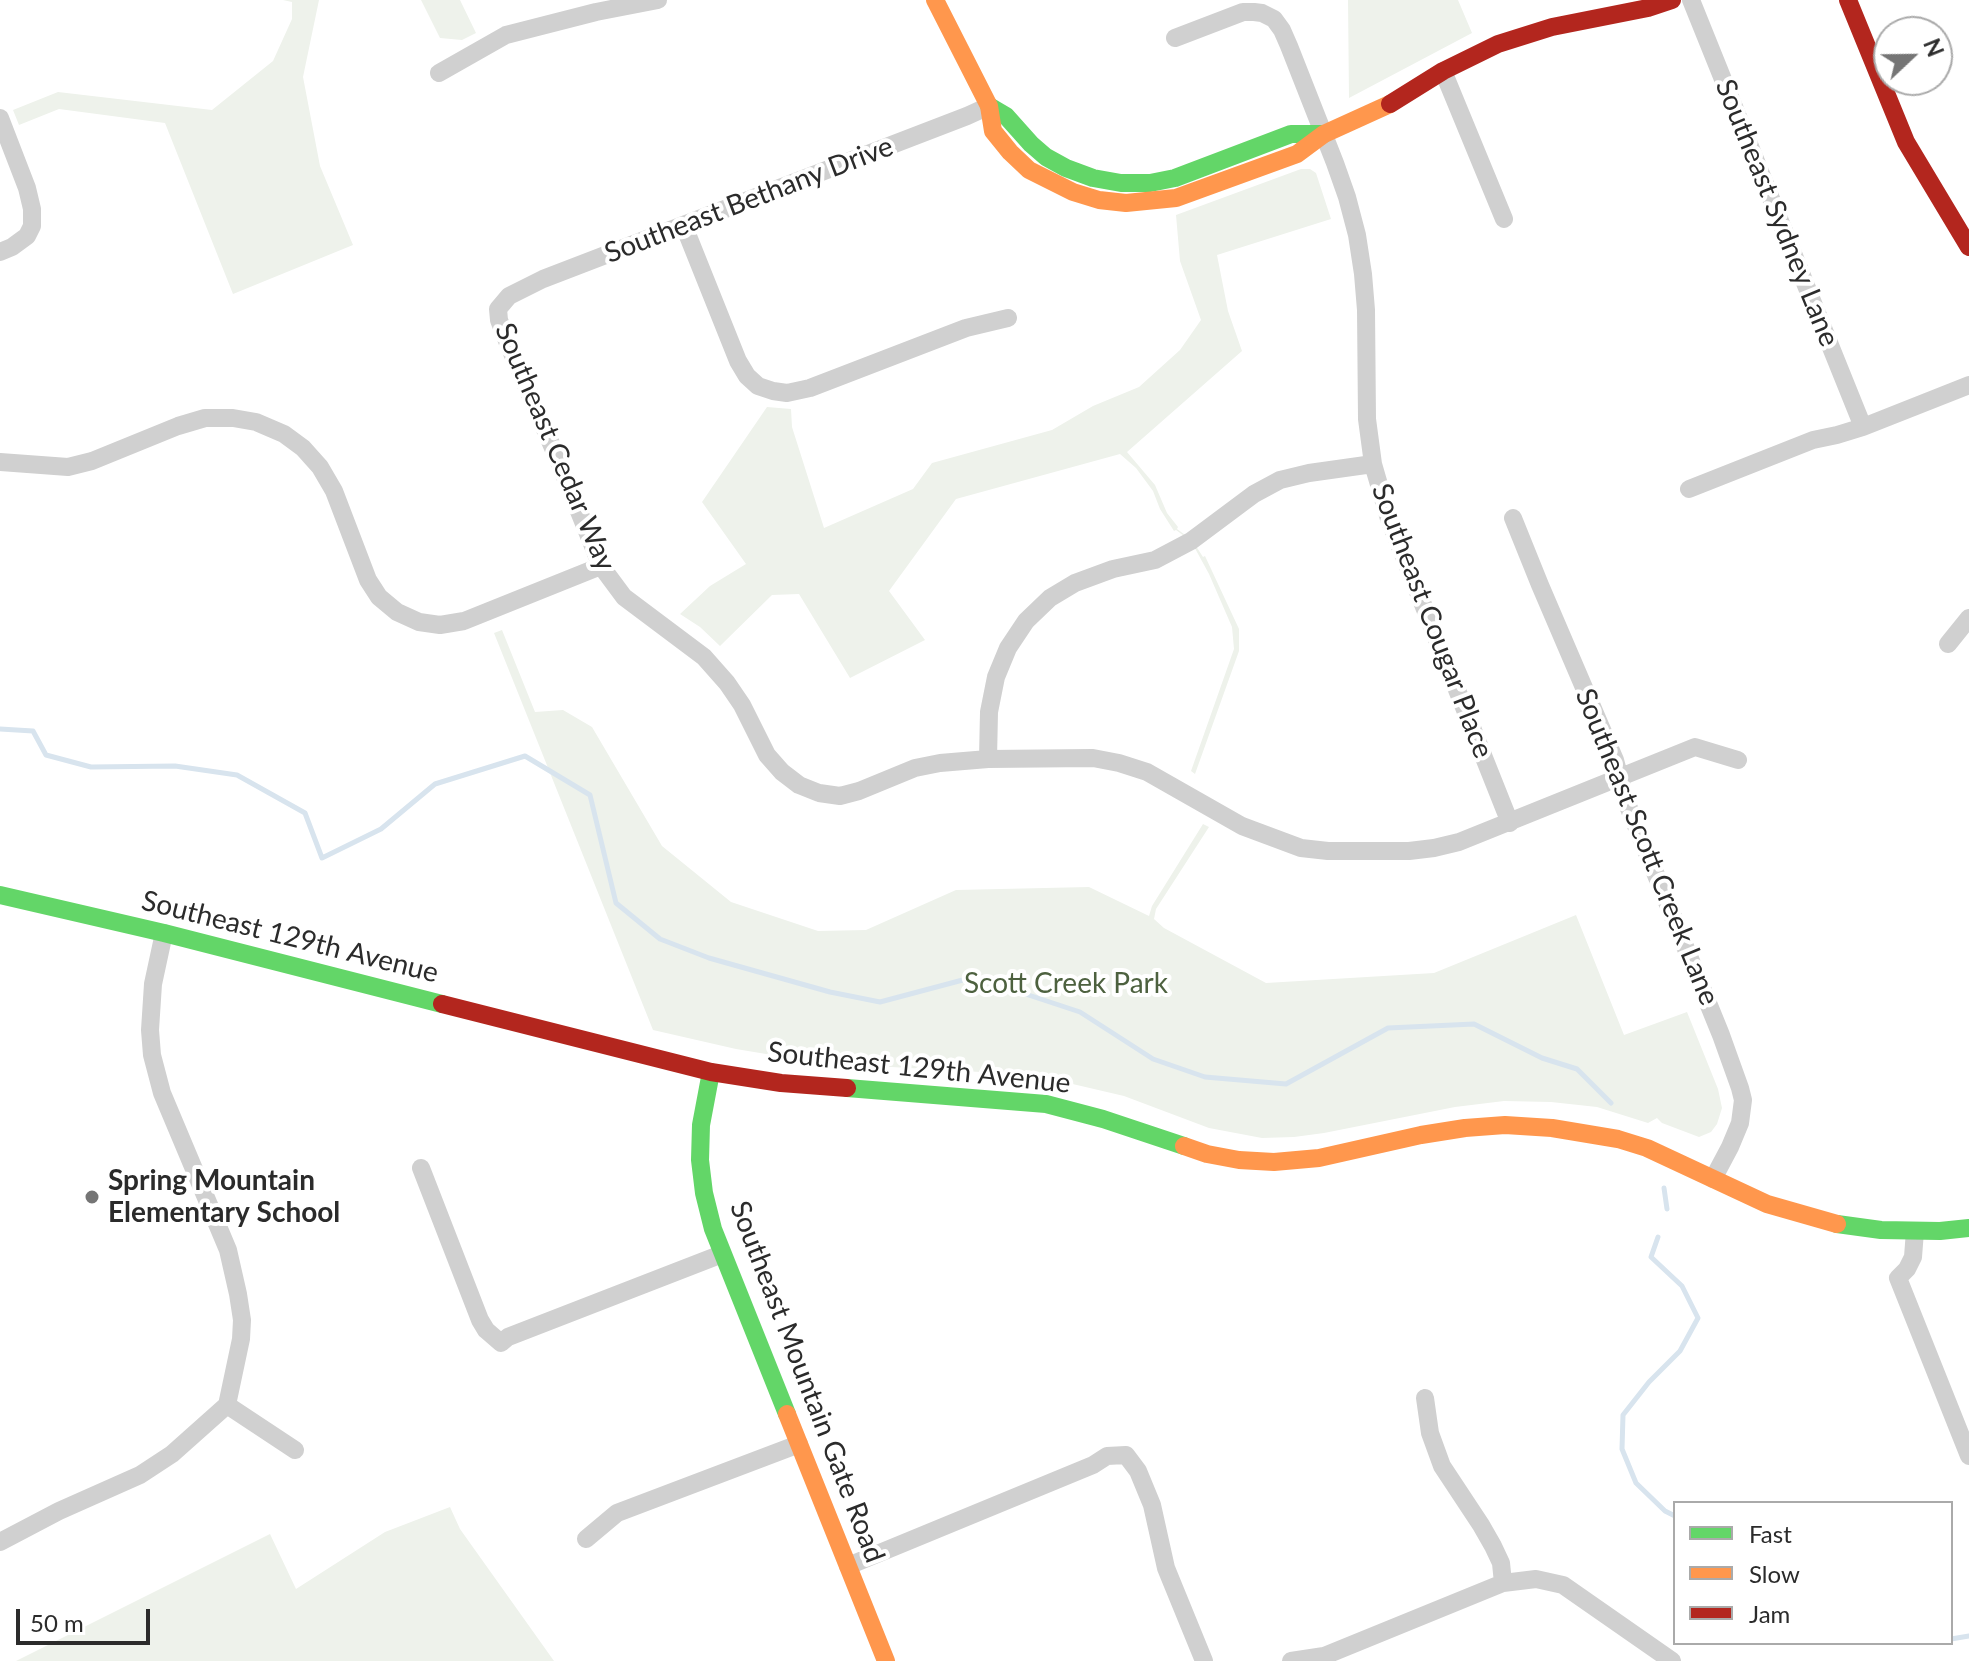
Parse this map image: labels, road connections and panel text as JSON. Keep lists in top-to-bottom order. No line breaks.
{"streets":{"main road":["Southeast 129th Avenue","Southeast Mountain Gate Road"],"street":["Southeast Bethany Drive","Southeast Sydney Lane","Southeast Cedar Way","Southeast Cougar Place","Southeast Scott Creek Lane"]},"crossings":[["Southeast Bethany Drive","Southeast Cedar Way"],["Southeast Cedar Way","Southeast Cougar Place"],["Southeast Cedar Way","Southeast Scott Creek Lane"],["Southeast Scott Creek Lane","Southeast 129th Avenue"],["Southeast 129th Avenue","Southeast Mountain Gate Road"]],"parks":["Scott Creek Park"],"places":["Spring Mountain Elementary School"],"legend":["Fast","Slow","Jam"],"scale_bar":"50 m","north":"right"}
